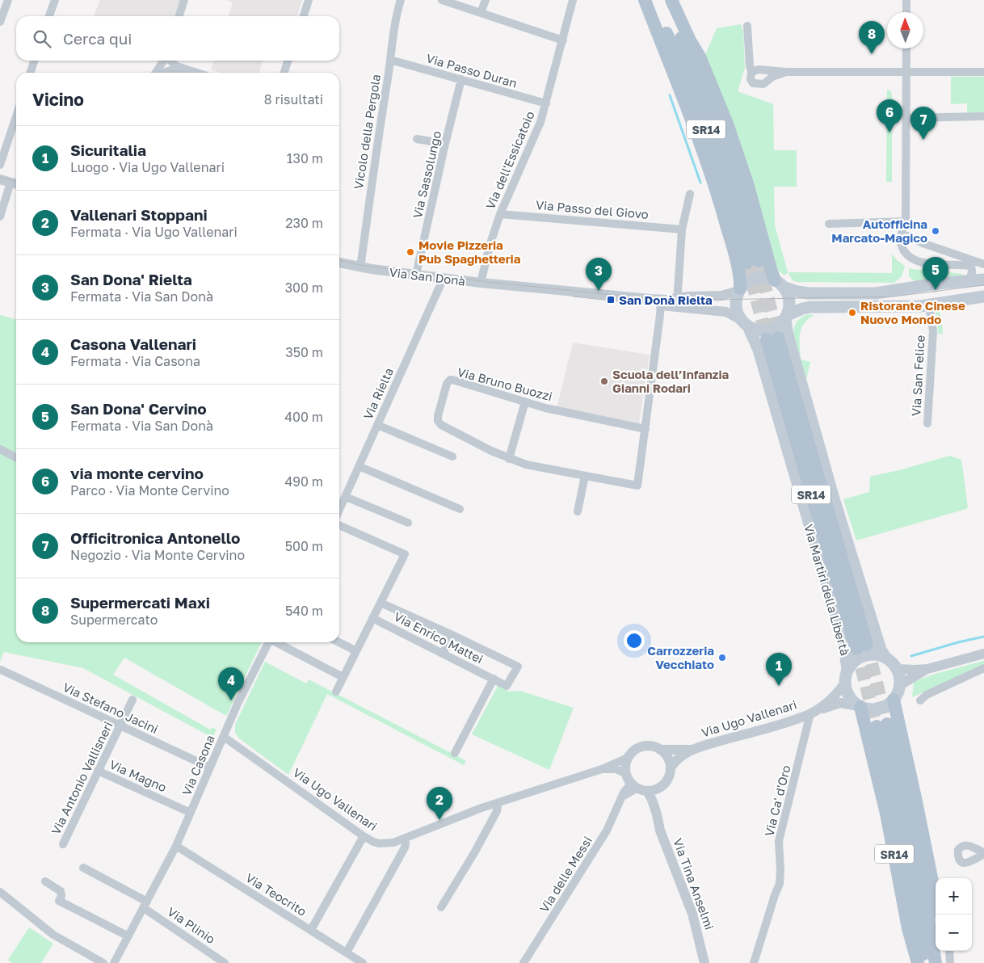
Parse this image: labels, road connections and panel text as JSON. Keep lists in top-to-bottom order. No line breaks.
{"streets":{"main road":["SR14","Via San Donà","Via Martiri della Libertà"],"street":["Via Passo Duran","Vicolo della Pergola","Via dell'Essicatoio","Via Sassolungo","Via Passo del Giovo","Via San Felice","Via Bruno Buozzi","Via Rielta","Via Enrico Mattei","Via Stefano Jacini","Via Ugo Vallenari","Via Casona","Via Magno","Via Antonio Vallisneri","Via Ca' d'Oro","Via delle Messi","Via Tina Anselmi","Via Teocrito","Via Plinio"]},"crossings":[["Via Passo Duran","Vicolo della Pergola"],["Via Passo Duran","Via dell'Essicatoio"],["Via Passo Duran","Via Sassolungo"],["SR14","Via Martiri della Libertà"],["SR14","Via Ugo Vallenari"],["Vicolo della Pergola","Via San Donà"],["Via dell'Essicatoio","Via Passo del Giovo"],["Via dell'Essicatoio","Via San Donà"],["Via Sassolungo","Via San Donà"],["Via San Donà","Via San Felice"],["Via San Donà","Via Bruno Buozzi"],["Via San Donà","Via Rielta"],["Via San Donà","Via Martiri della Libertà"],["Via Martiri della Libertà","Via Ugo Vallenari"],["Via Stefano Jacini","Via Casona"],["Via Stefano Jacini","Via Antonio Vallisneri"],["Via Ugo Vallenari","Via Casona"],["Via Ugo Vallenari","Via Ca' d'Oro"],["Via Ugo Vallenari","Via delle Messi"],["Via Ugo Vallenari","Via Tina Anselmi"],["Via Casona","Via Magno"],["Via Casona","Via Teocrito"],["Via Casona","Via Plinio"],["Via Magno","Via Antonio Vallisneri"],["Via delle Messi","Via Tina Anselmi"]],"places":{"other":["Autofficina Marcato-Magico","Movie Pizzeria Pub Spaghetteria","Ristorante Cinese Nuovo Mondo","Scuola dell’Infanzia Gianni Rodari","Carrozzeria Vecchiato"],"transit":["San Donà Rielta"]},"north":"top","page":{"search":"Cerca qui","pins":["8","6","7","5","3","1","4","2"],"heading":["Vicino","8 risultati"],"list":[{"mark":"1","name":"Sicuritalia","note":"Luogo · Via Ugo Vallenari","value":"130 m"},{"mark":"2","name":"Vallenari Stoppani","note":"Fermata · Via Ugo Vallenari","value":"230 m"},{"mark":"3","name":"San Dona' Rielta","note":"Fermata · Via San Donà","value":"300 m"},{"mark":"4","name":"Casona Vallenari","note":"Fermata · Via Casona","value":"350 m"},{"mark":"5","name":"San Dona' Cervino","note":"Fermata · Via San Donà","value":"400 m"},{"mark":"6","name":"via monte cervino","note":"Parco · Via Monte Cervino","value":"490 m"},{"mark":"7","name":"Officitronica Antonello","note":"Negozio · Via Monte Cervino","value":"500 m"},{"mark":"8","name":"Supermercati Maxi","note":"Supermercato","value":"540 m"}],"map_buttons":["+","−"]}}
